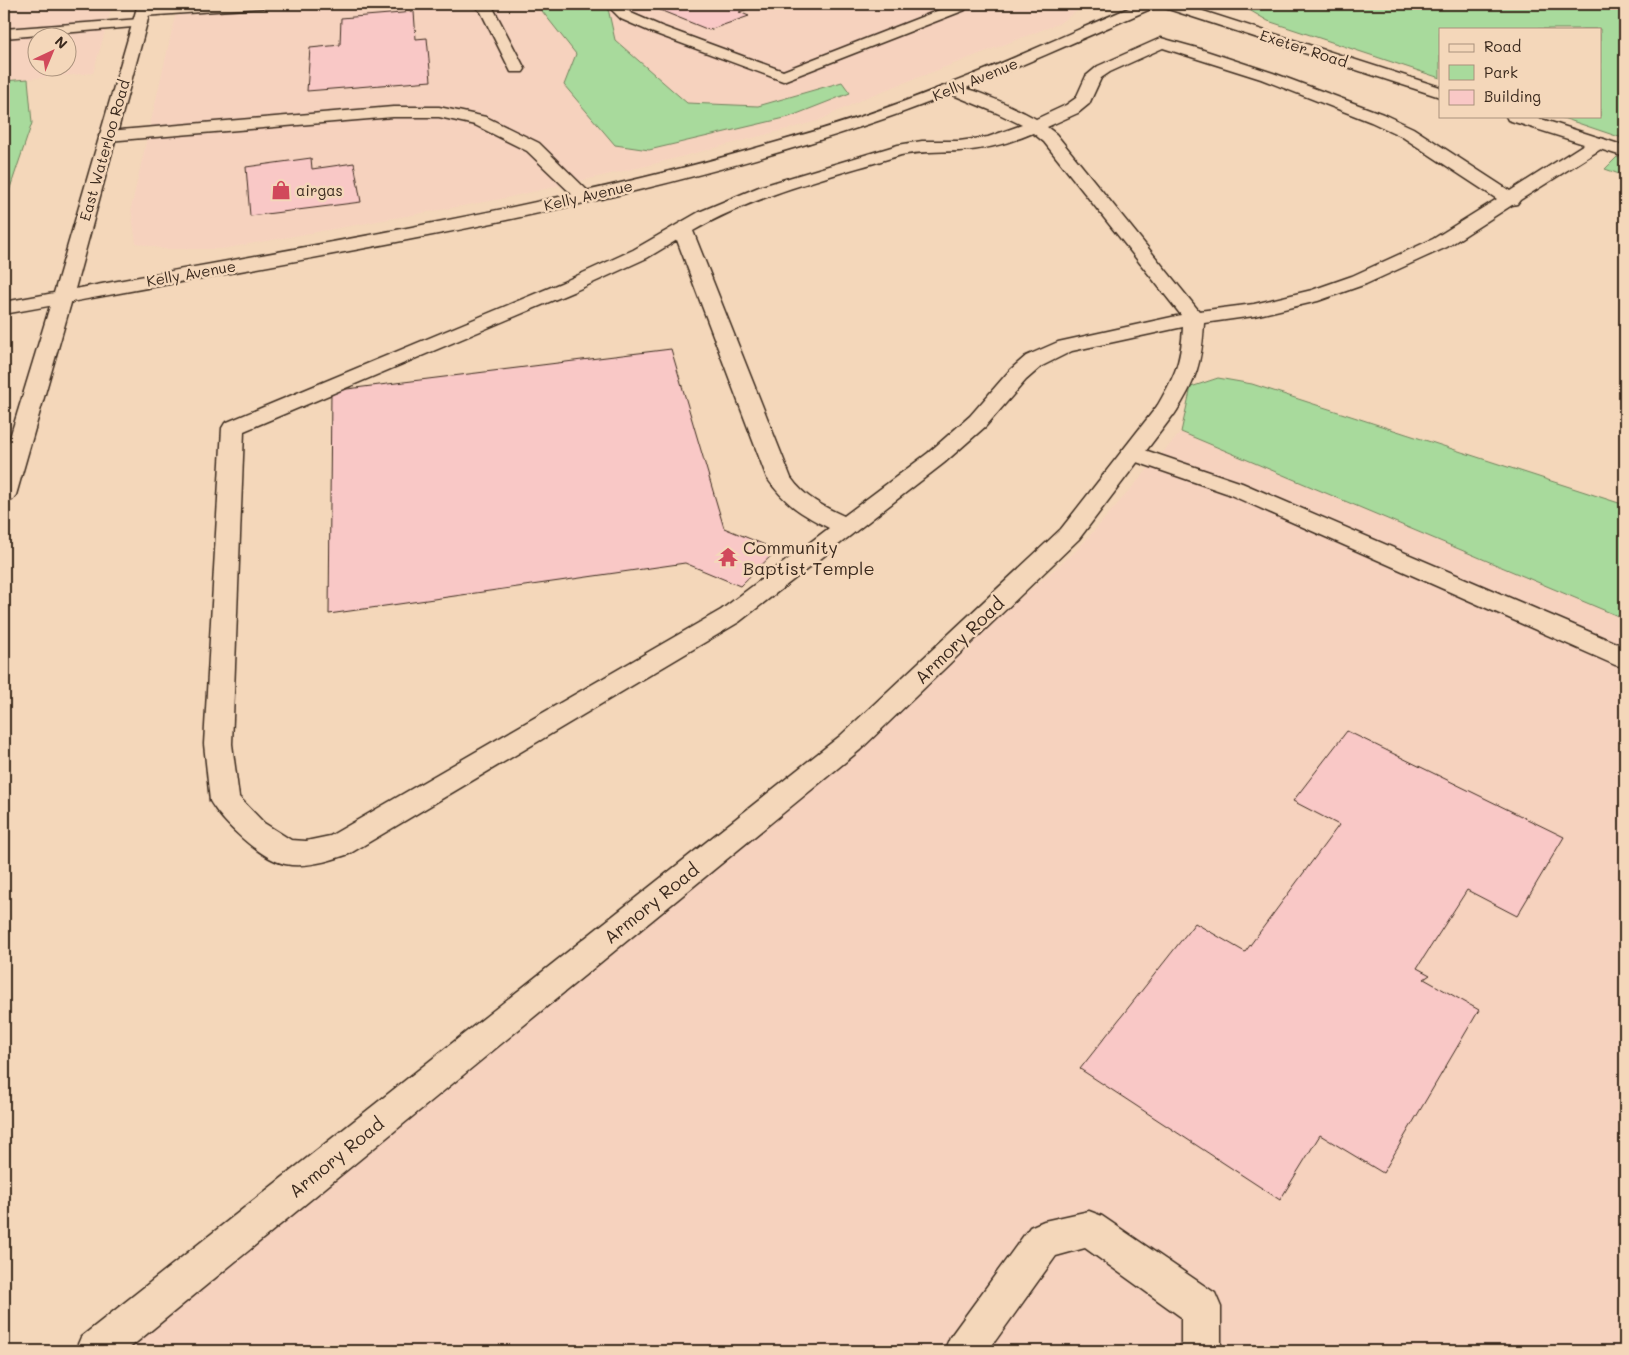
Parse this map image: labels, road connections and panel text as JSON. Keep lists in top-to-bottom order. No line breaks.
{"streets":{"main road":["Exeter Road","Kelly Avenue","East Waterloo Road","Armory Road"]},"crossings":[["Kelly Avenue","East Waterloo Road"]],"places":{"shop":["airgas"],"temple":["Community Baptist Temple"]},"legend":["Road","Park","Building"],"north":"top right"}
